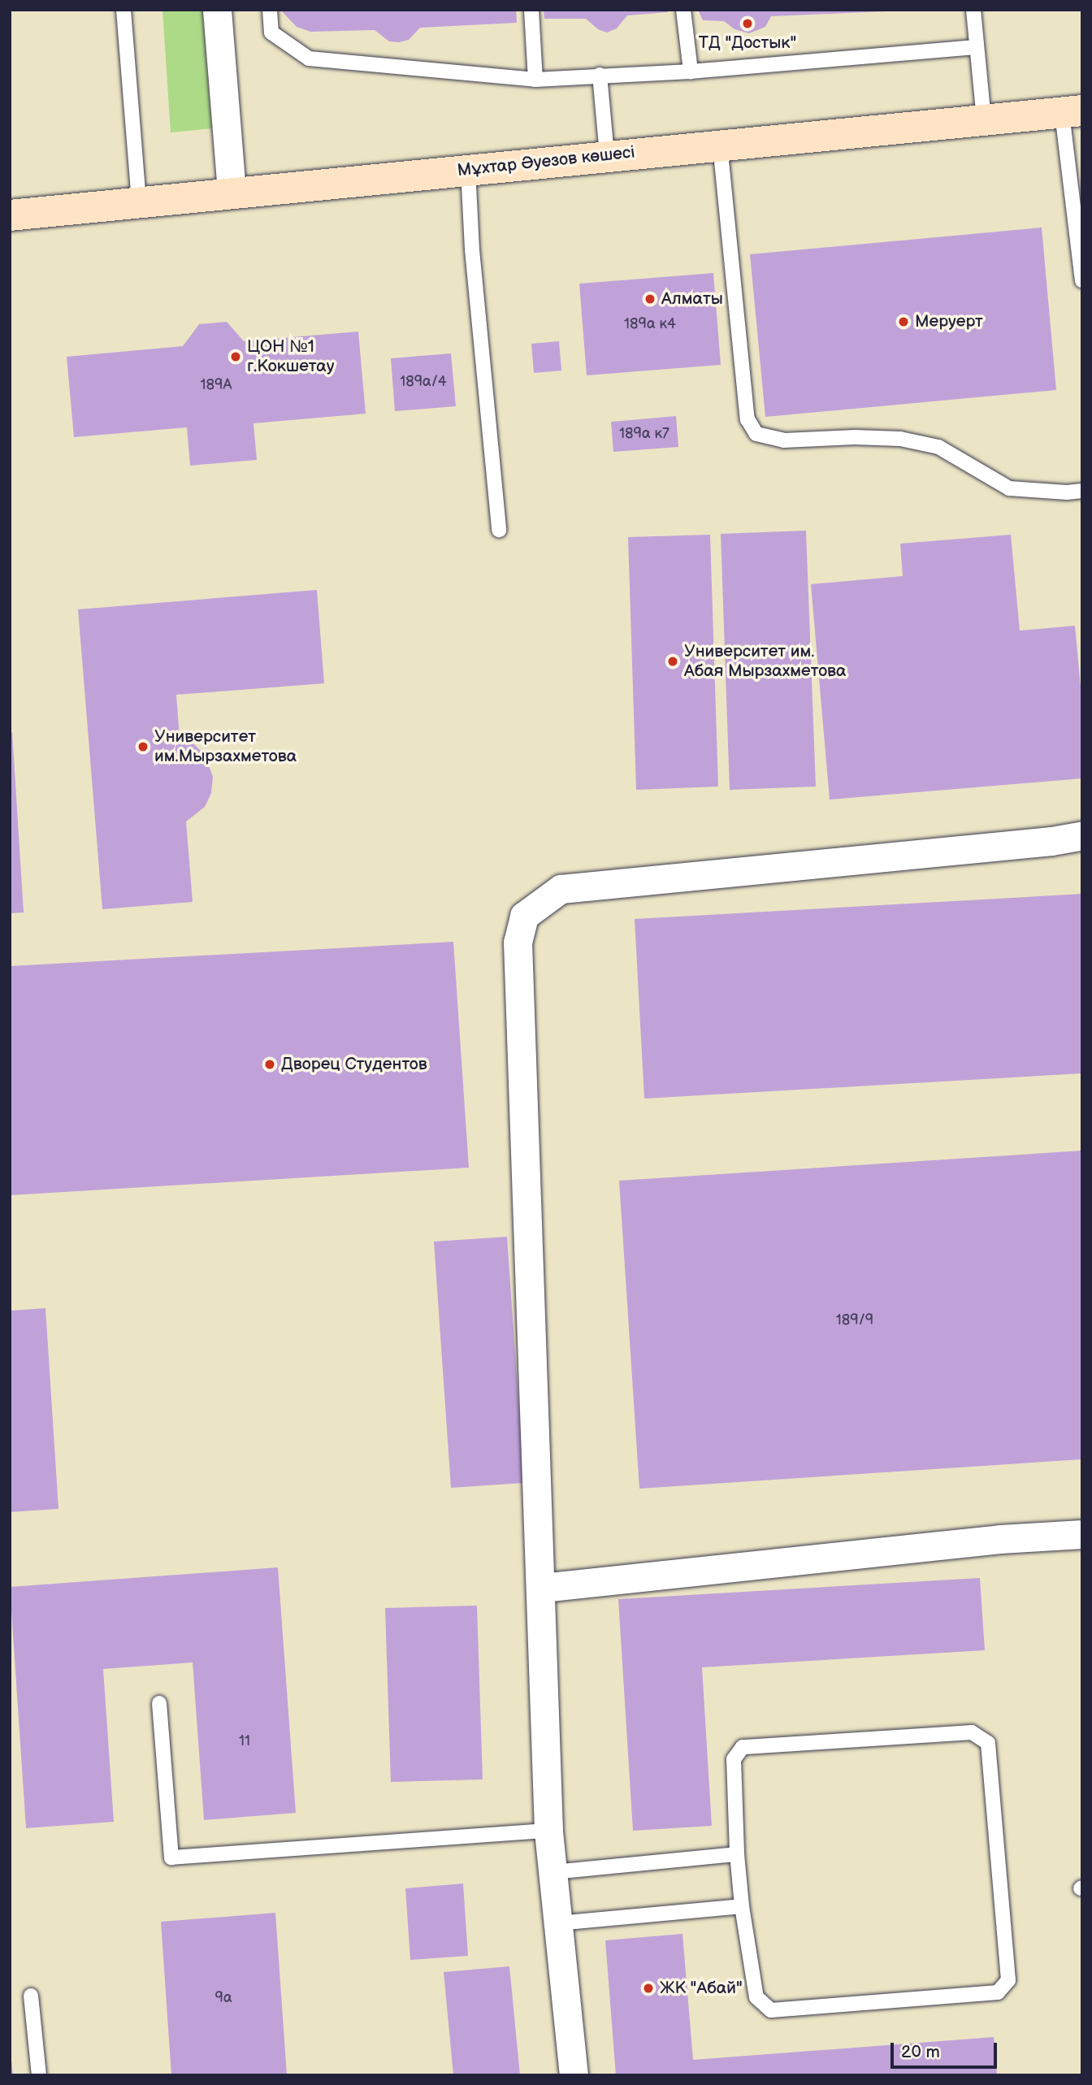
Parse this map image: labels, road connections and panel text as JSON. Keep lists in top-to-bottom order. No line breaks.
{"streets":{"street":["Мұхтар Әуезов көшесі"]},"places":["ТД \"Достык\"","Алматы","Меруерт","ЦОН №1 г.Кокшетау","Университет им. Абая Мырзахметова","Университет им.Мырзахметова","Дворец Студентов","ЖК \"Абай\""],"house_numbers":["189а к4","189а/4","189А","189а к7","189/9","11","9а"],"scale_bar":"20 m"}
